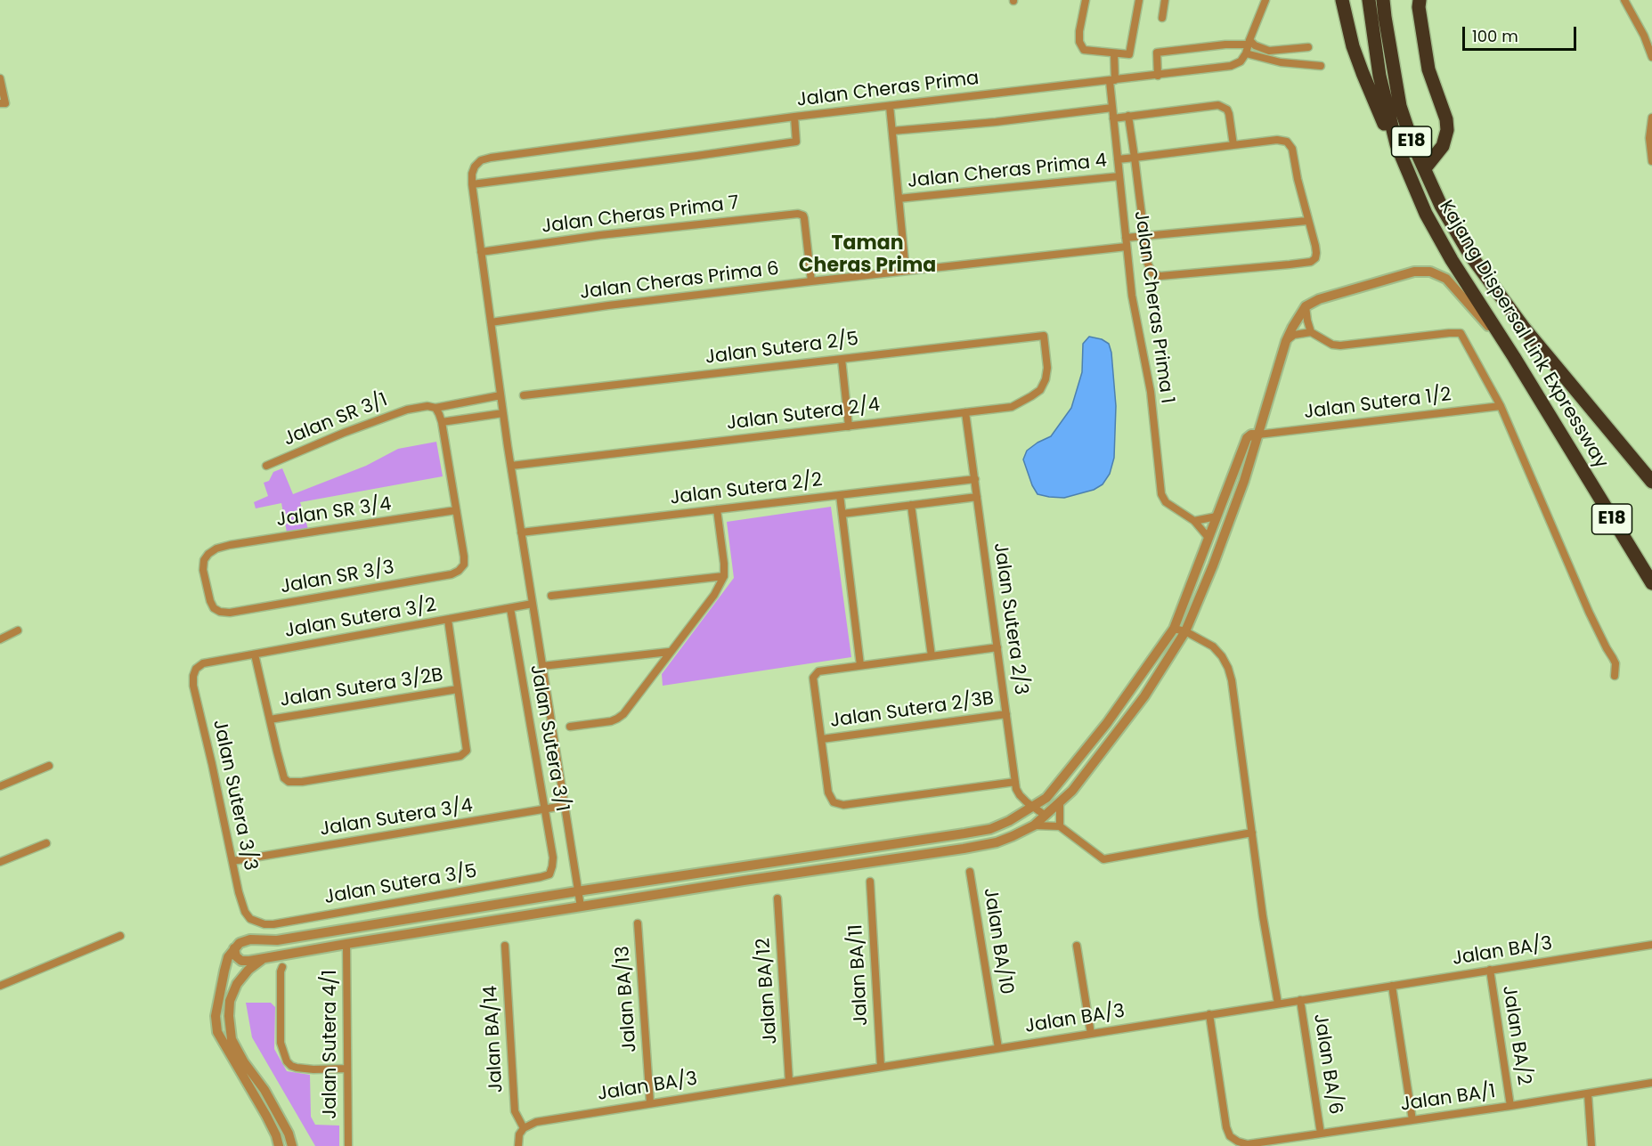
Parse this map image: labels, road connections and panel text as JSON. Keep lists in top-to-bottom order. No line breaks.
{"streets":{"highway":["E18","Kajang Dispersal Link Expressway"],"street":["Jalan Cheras Prima","Jalan Cheras Prima 4","Jalan Cheras Prima 7","Jalan Cheras Prima 6","Jalan Cheras Prima 1","Jalan Sutera 2/5","Jalan Sutera 1/2","Jalan Sutera 2/4","Jalan SR 3/1","Jalan Sutera 2/2","Jalan SR 3/4","Jalan SR 3/3","Jalan Sutera 3/2","Jalan Sutera 2/3","Jalan Sutera 3/2B","Jalan Sutera 2/3B","Jalan Sutera 3/1","Jalan Sutera 3/3","Jalan Sutera 3/4","Jalan Sutera 3/5","Jalan BA/10","Jalan BA/3","Jalan BA/11","Jalan BA/12","Jalan BA/13","Jalan BA/2","Jalan BA/14","Jalan Sutera 4/1","Jalan BA/6","Jalan BA/1"]},"crossings":[["Jalan Cheras Prima","Jalan Cheras Prima 1"],["Jalan Cheras Prima 4","Jalan Cheras Prima 1"],["Jalan Cheras Prima 7","Jalan Cheras Prima 6"],["Jalan Cheras Prima 6","Jalan Cheras Prima 1"],["Jalan Sutera 2/5","Jalan Sutera 2/4"],["Jalan Sutera 2/4","Jalan Sutera 2/3"],["Jalan Sutera 2/2","Jalan Sutera 2/3"],["Jalan SR 3/4","Jalan SR 3/3"],["Jalan Sutera 3/2","Jalan Sutera 3/1"],["Jalan Sutera 3/2","Jalan Sutera 3/3"],["Jalan Sutera 2/3","Jalan Sutera 2/3B"],["Jalan Sutera 3/1","Jalan Sutera 3/4"],["Jalan Sutera 3/1","Jalan Sutera 3/5"],["Jalan Sutera 3/3","Jalan Sutera 3/4"],["Jalan Sutera 3/3","Jalan Sutera 3/5"],["Jalan BA/10","Jalan BA/3"],["Jalan BA/3","Jalan BA/11"],["Jalan BA/3","Jalan BA/12"],["Jalan BA/3","Jalan BA/13"],["Jalan BA/3","Jalan BA/2"],["Jalan BA/3","Jalan BA/14"],["Jalan BA/3","Jalan BA/6"],["Jalan BA/3","Jalan BA/1"],["Jalan BA/2","Jalan BA/1"],["Jalan BA/6","Jalan BA/1"]],"districts":["Taman Cheras Prima"],"scale_bar":"100 m"}
